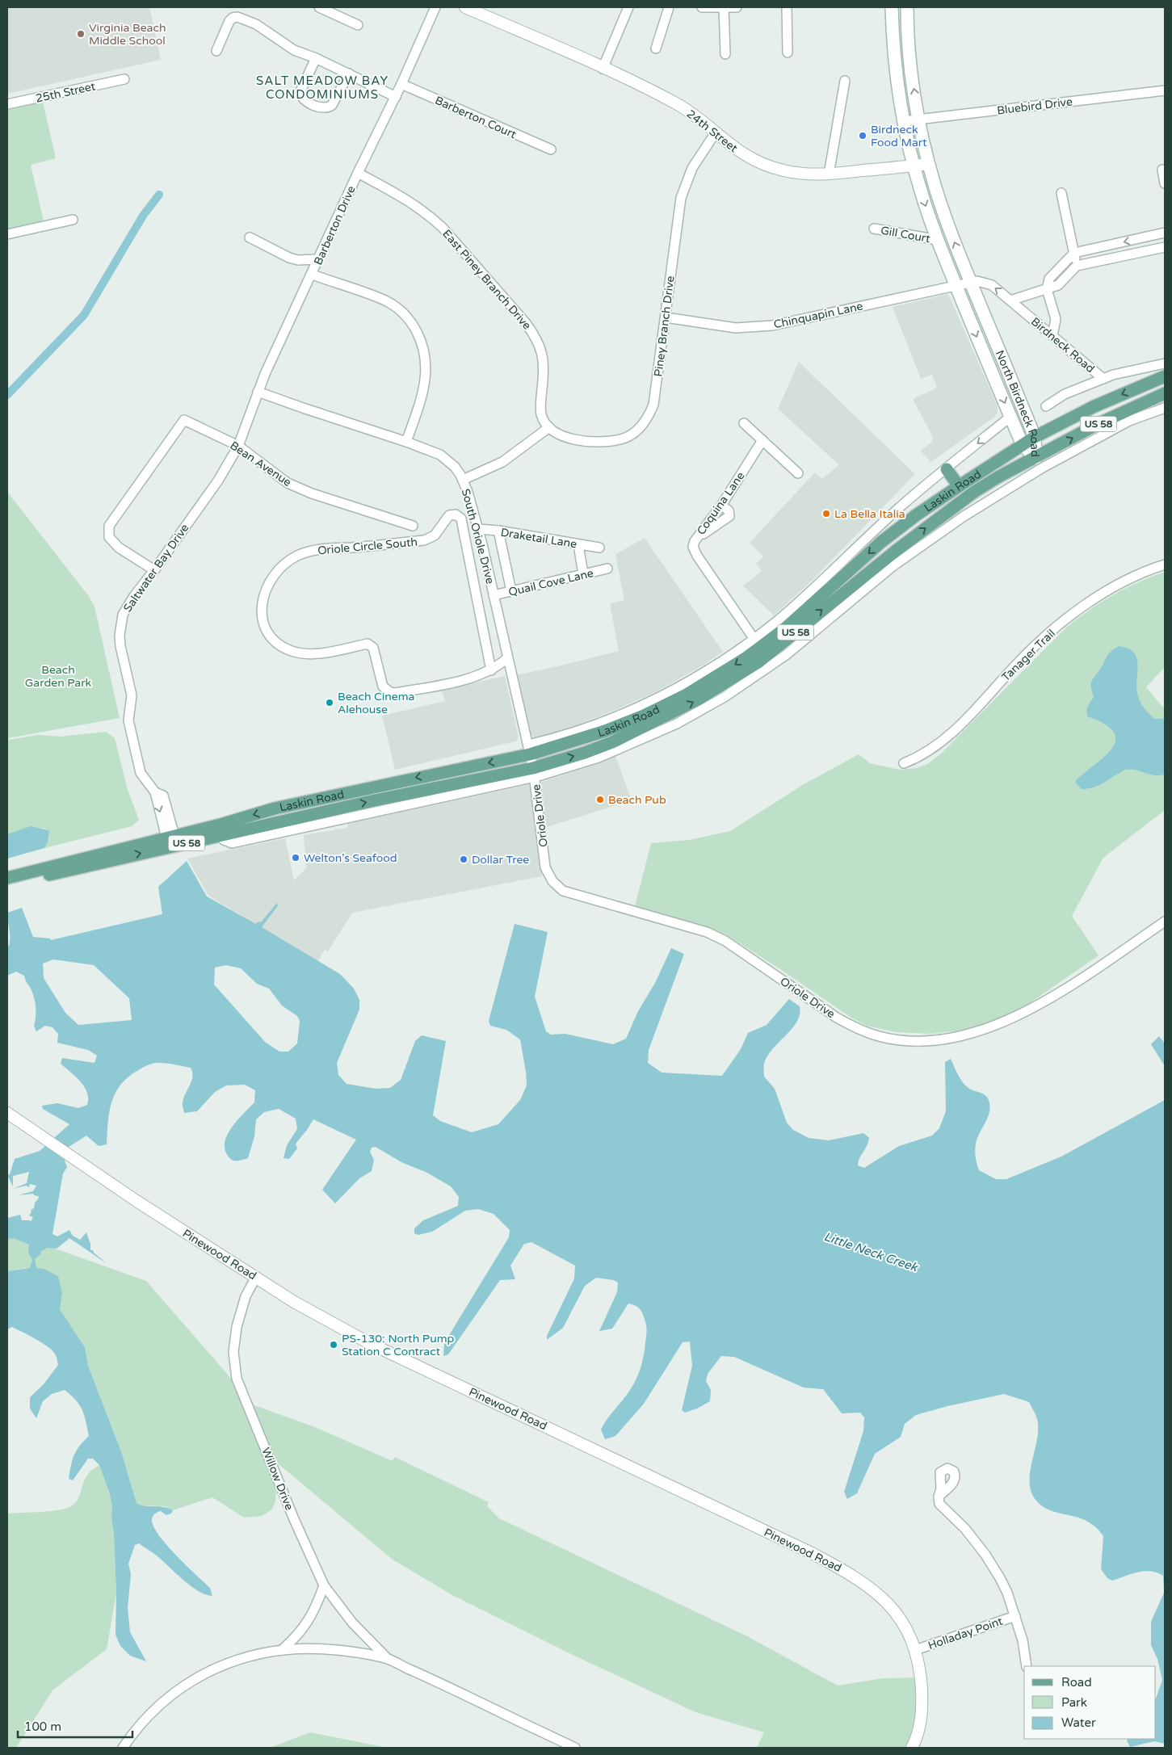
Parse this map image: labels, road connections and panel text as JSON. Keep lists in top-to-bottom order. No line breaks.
{"streets":{"main road":["North Birdneck Road","US 58","Laskin Road"],"street":["25th Street","Bluebird Drive","Barberton Court","24th Street","Barberton Drive","Gill Court","East Piney Branch Drive","Chinquapin Lane","Piney Branch Drive","Birdneck Road","Bean Avenue","Coquina Lane","South Oriole Drive","Draketail Lane","Oriole Circle South","Saltwater Bay Drive","Quail Cove Lane","Tanager Trail","Oriole Drive","Pinewood Road","Willow Drive","Holladay Point"]},"crossings":[["Bluebird Drive","North Birdneck Road"],["Barberton Court","Barberton Drive"],["24th Street","Piney Branch Drive"],["24th Street","North Birdneck Road"],["Barberton Drive","East Piney Branch Drive"],["Barberton Drive","Bean Avenue"],["Barberton Drive","South Oriole Drive"],["Barberton Drive","Saltwater Bay Drive"],["Gill Court","North Birdneck Road"],["East Piney Branch Drive","Piney Branch Drive"],["Chinquapin Lane","Piney Branch Drive"],["Chinquapin Lane","Birdneck Road"],["Chinquapin Lane","North Birdneck Road"],["Birdneck Road","North Birdneck Road"],["Birdneck Road","Laskin Road"],["North Birdneck Road","Laskin Road"],["Bean Avenue","Saltwater Bay Drive"],["Laskin Road","Coquina Lane"],["Laskin Road","South Oriole Drive"],["Laskin Road","Saltwater Bay Drive"],["Laskin Road","Oriole Drive"],["South Oriole Drive","Draketail Lane"],["South Oriole Drive","Oriole Circle South"],["South Oriole Drive","Quail Cove Lane"],["South Oriole Drive","Oriole Drive"],["Pinewood Road","Willow Drive"],["Pinewood Road","Holladay Point"]],"districts":["SALT MEADOW BAY CONDOMINIUMS"],"water":["Little Neck Creek"],"parks":["Beach Garden Park"],"places":["Virginia Beach Middle School","Birdneck Food Mart","La Bella Italia","Beach Cinema Alehouse","Beach Pub","Welton’s Seafood","Dollar Tree","PS-130: North Pump Station C Contract"],"legend":["Road","Park","Water"],"scale_bar":"100 m"}
